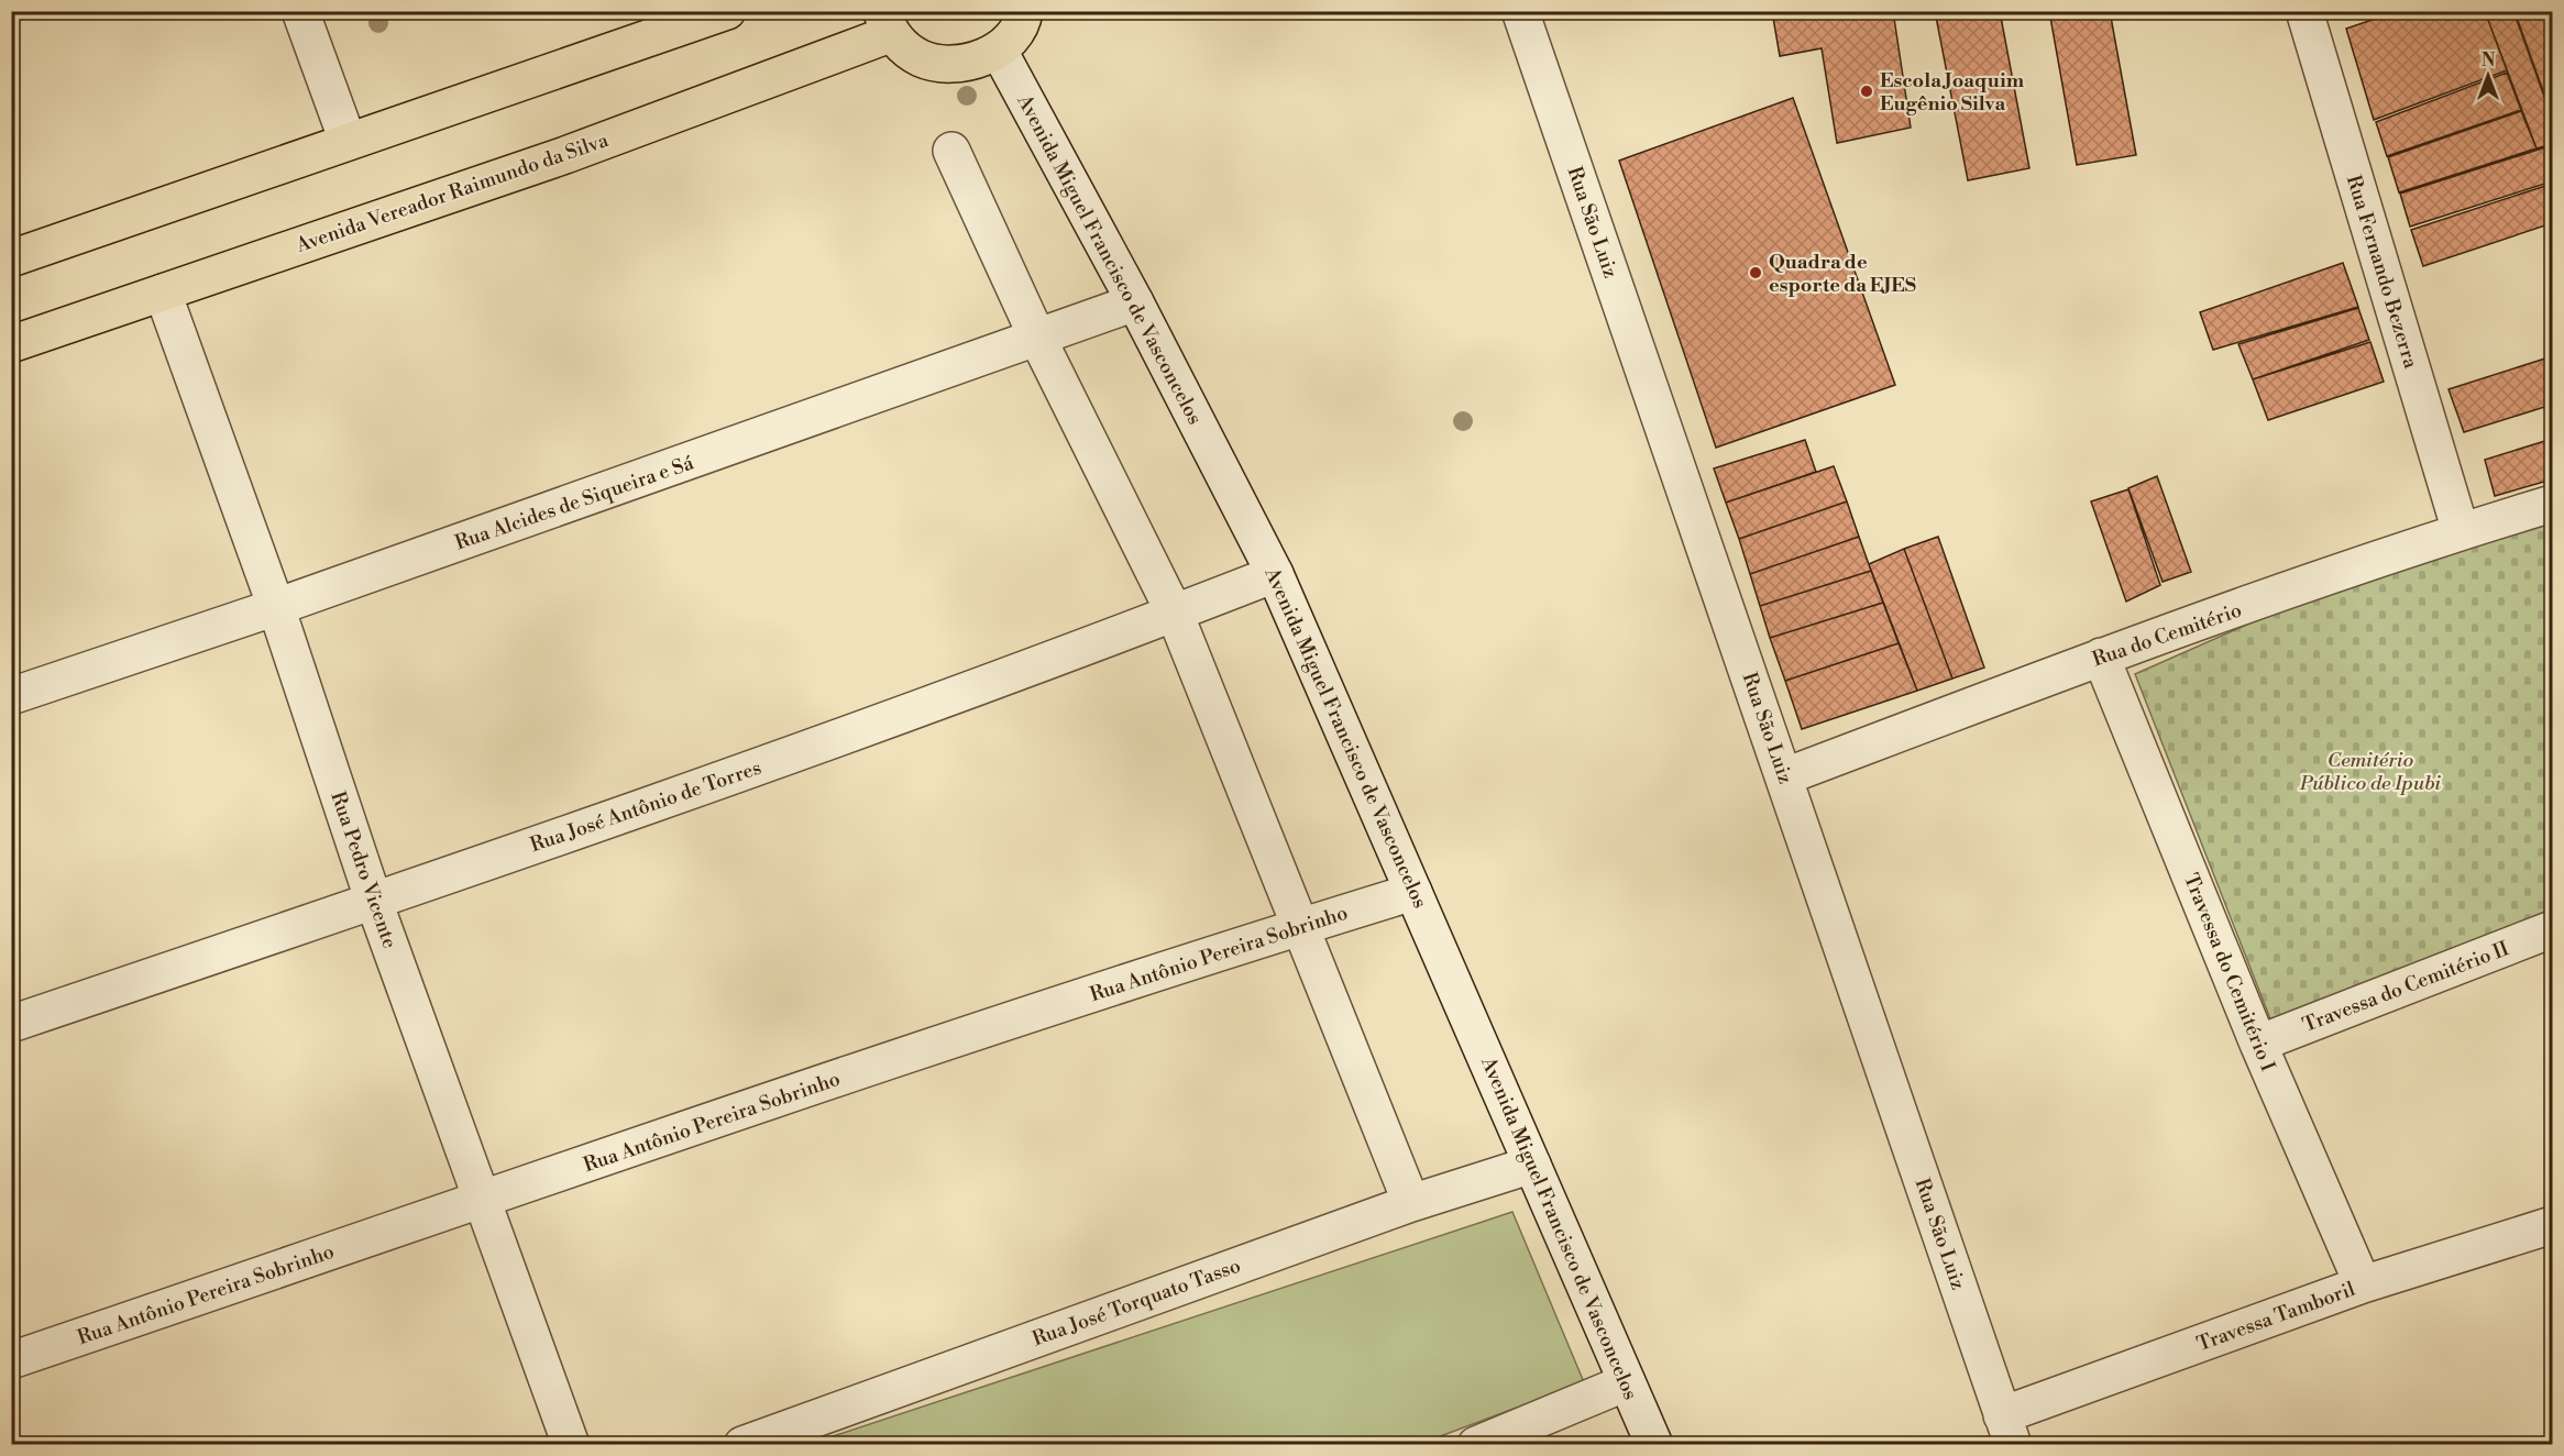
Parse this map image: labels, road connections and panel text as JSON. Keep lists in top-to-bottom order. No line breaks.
{"streets":{"main road":["Avenida Vereador Raimundo da Silva"],"street":["Rua São Luiz","Avenida Miguel Francisco de Vasconcelos","Rua Fernando Bezerra","Rua Alcides de Siqueira e Sá","Rua do Cemitério","Rua José Antônio de Torres","Rua Pedro Vicente","Rua Antônio Pereira Sobrinho","Travessa do Cemitério I","Travessa do Cemitério II","Rua José Torquato Tasso","Travessa Tamboril"]},"crossings":[["Avenida Vereador Raimundo da Silva","Rua Pedro Vicente"],["Rua São Luiz","Rua do Cemitério"],["Rua São Luiz","Travessa Tamboril"],["Avenida Miguel Francisco de Vasconcelos","Rua Alcides de Siqueira e Sá"],["Avenida Miguel Francisco de Vasconcelos","Rua José Antônio de Torres"],["Avenida Miguel Francisco de Vasconcelos","Rua Antônio Pereira Sobrinho"],["Avenida Miguel Francisco de Vasconcelos","Rua José Torquato Tasso"],["Rua Fernando Bezerra","Rua do Cemitério"],["Rua Alcides de Siqueira e Sá","Rua Pedro Vicente"],["Rua do Cemitério","Travessa do Cemitério I"],["Rua José Antônio de Torres","Rua Pedro Vicente"],["Rua Pedro Vicente","Rua Antônio Pereira Sobrinho"],["Travessa do Cemitério I","Travessa do Cemitério II"],["Travessa do Cemitério I","Travessa Tamboril"]],"parks":["Cemitério Público de Ipubi"],"places":["Escola Joaquim Eugênio Silva","Quadra de esporte da EJES"],"north":"top"}
